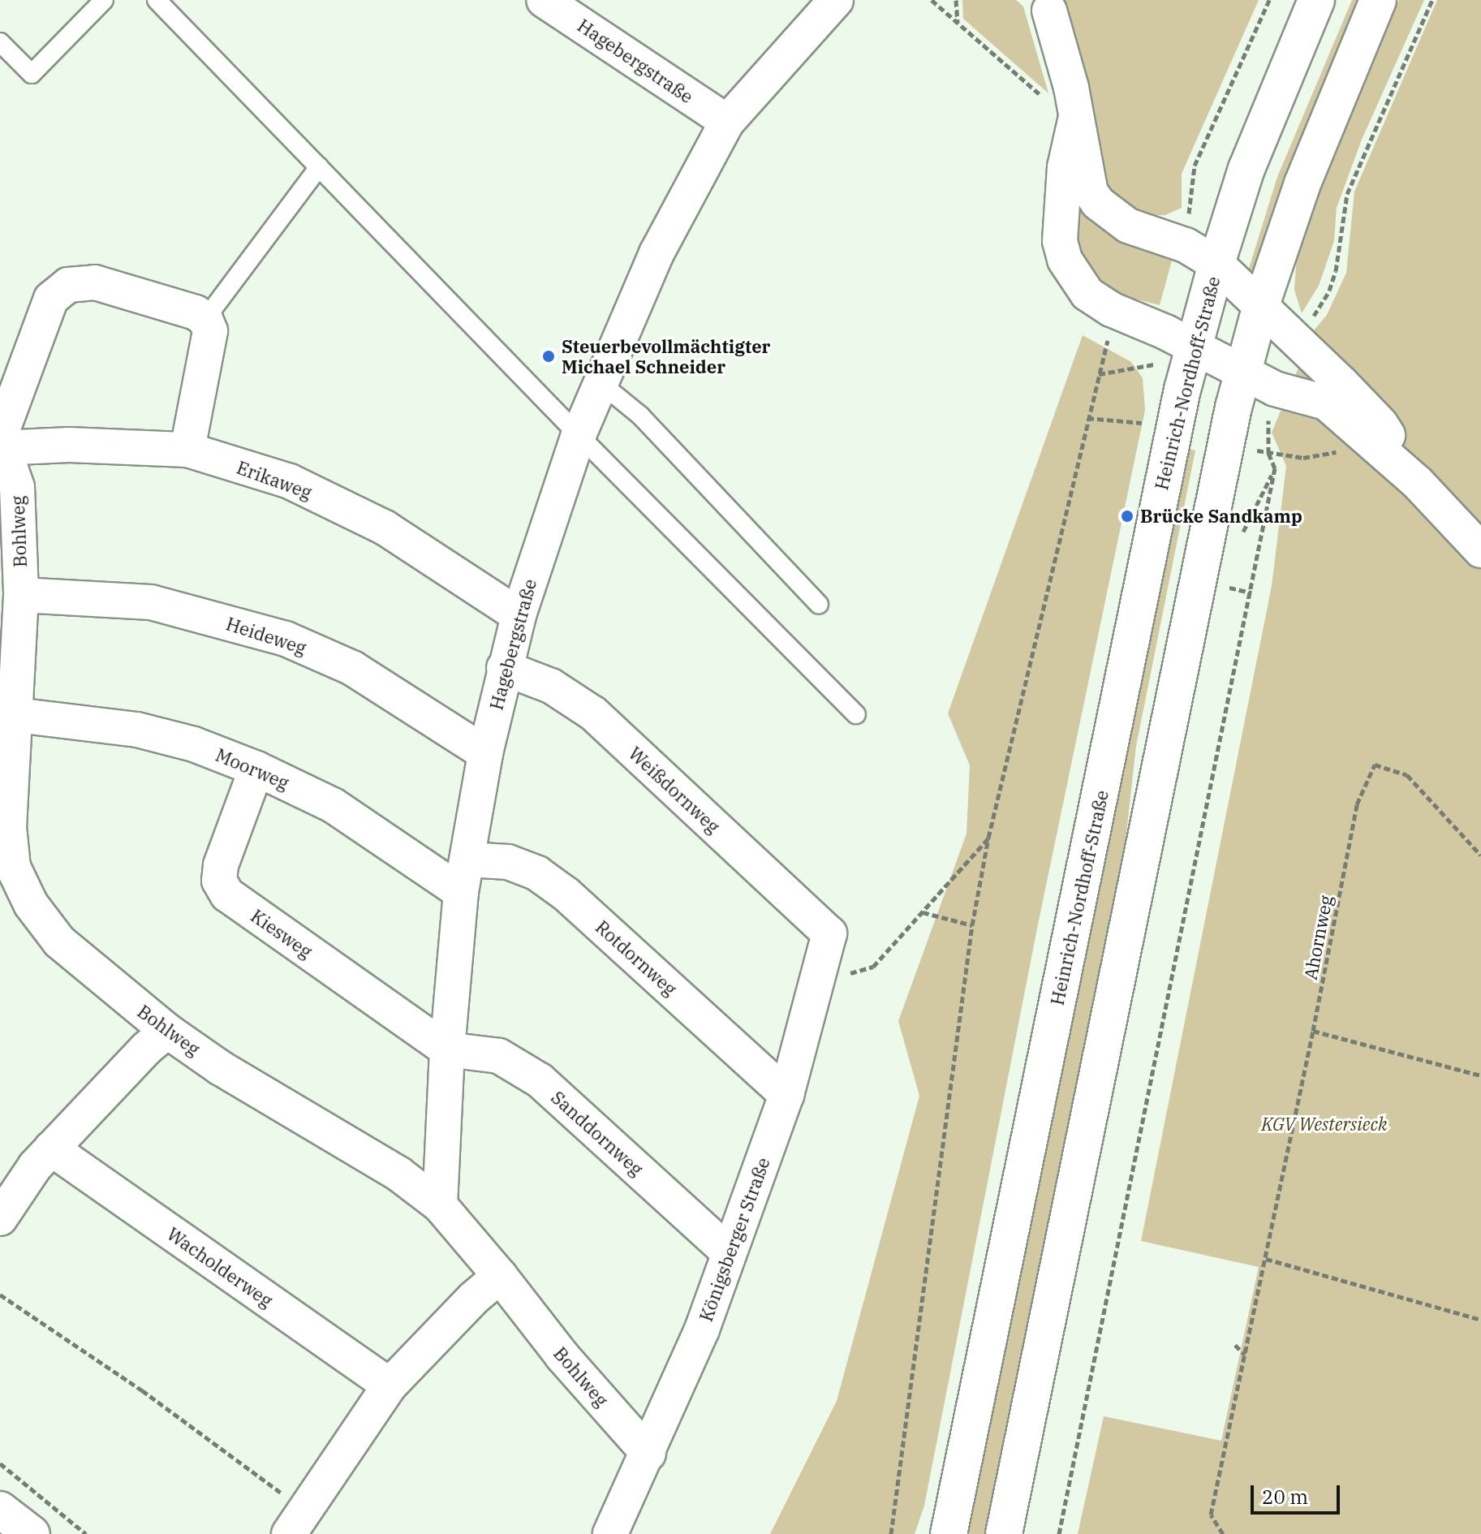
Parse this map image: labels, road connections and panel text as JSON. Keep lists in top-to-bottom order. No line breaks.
{"streets":{"main road":["Heinrich-Nordhoff-Straße"],"street":["Hagebergstraße","Erikaweg","Bohlweg","Heideweg","Moorweg","Weißdornweg","Kiesweg","Rotdornweg","Sanddornweg","Königsberger Straße","Wacholderweg"],"path":["Ahornweg"]},"crossings":[["Hagebergstraße","Erikaweg"],["Hagebergstraße","Bohlweg"],["Hagebergstraße","Heideweg"],["Hagebergstraße","Moorweg"],["Hagebergstraße","Weißdornweg"],["Hagebergstraße","Kiesweg"],["Hagebergstraße","Rotdornweg"],["Hagebergstraße","Sanddornweg"],["Bohlweg","Heideweg"],["Bohlweg","Moorweg"],["Bohlweg","Königsberger Straße"],["Moorweg","Kiesweg"],["Weißdornweg","Königsberger Straße"],["Kiesweg","Sanddornweg"],["Rotdornweg","Königsberger Straße"],["Sanddornweg","Königsberger Straße"]],"parks":["KGV Westersieck"],"places":["Steuerbevollmächtigter Michael Schneider","Brücke Sandkamp"],"scale_bar":"20 m"}
